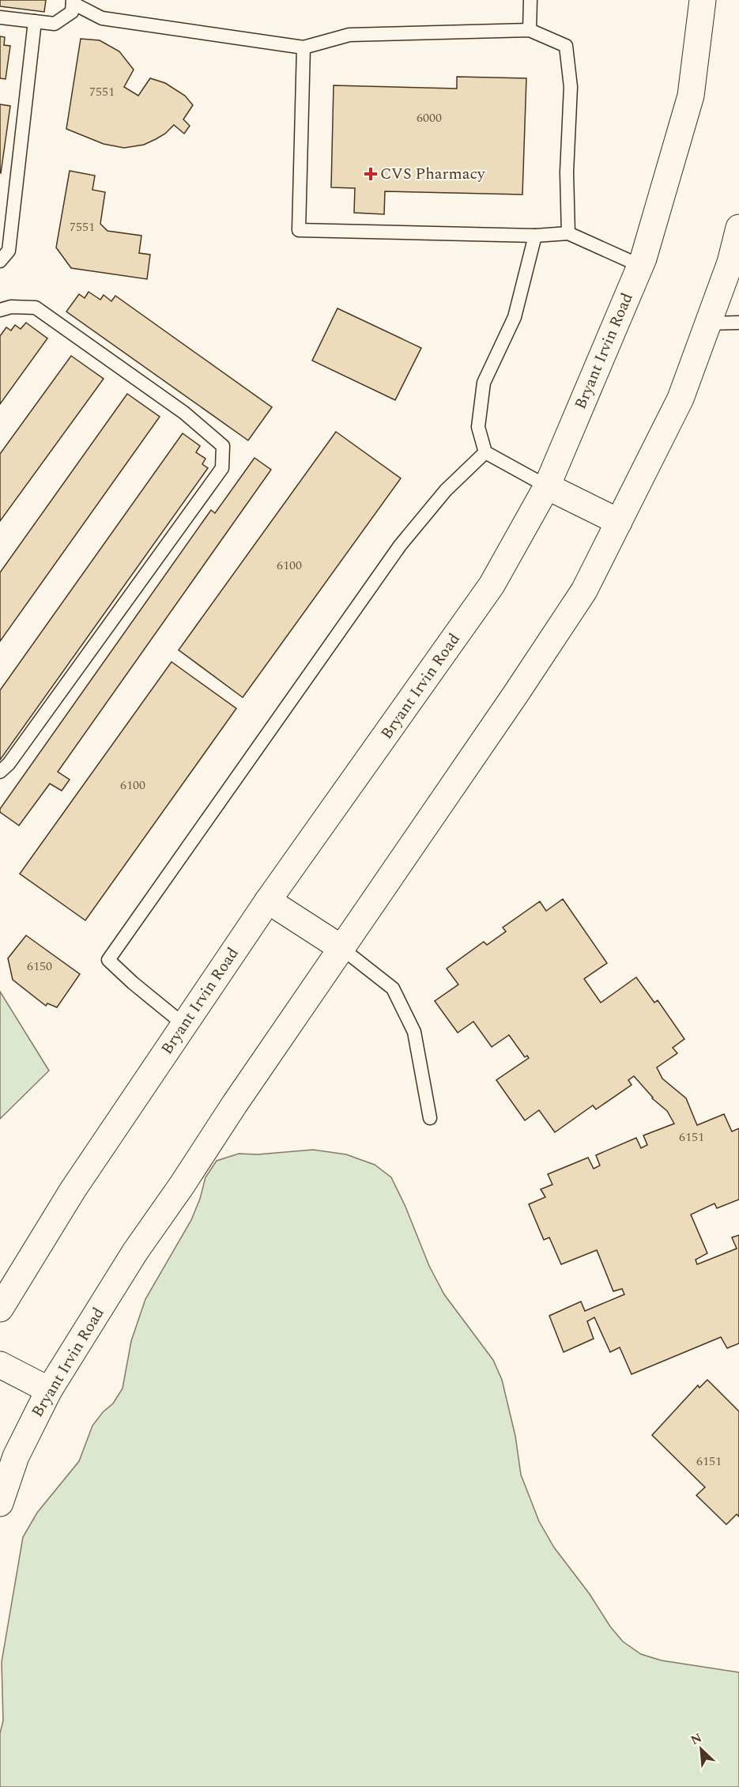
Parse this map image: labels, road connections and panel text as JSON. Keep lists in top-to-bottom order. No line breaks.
{"streets":{"main road":["Bryant Irvin Road"]},"places":{"health":["CVS Pharmacy"]},"house_numbers":["7551","6000","7551","6100","6100","6150","6151","6151"],"north":"top left"}
